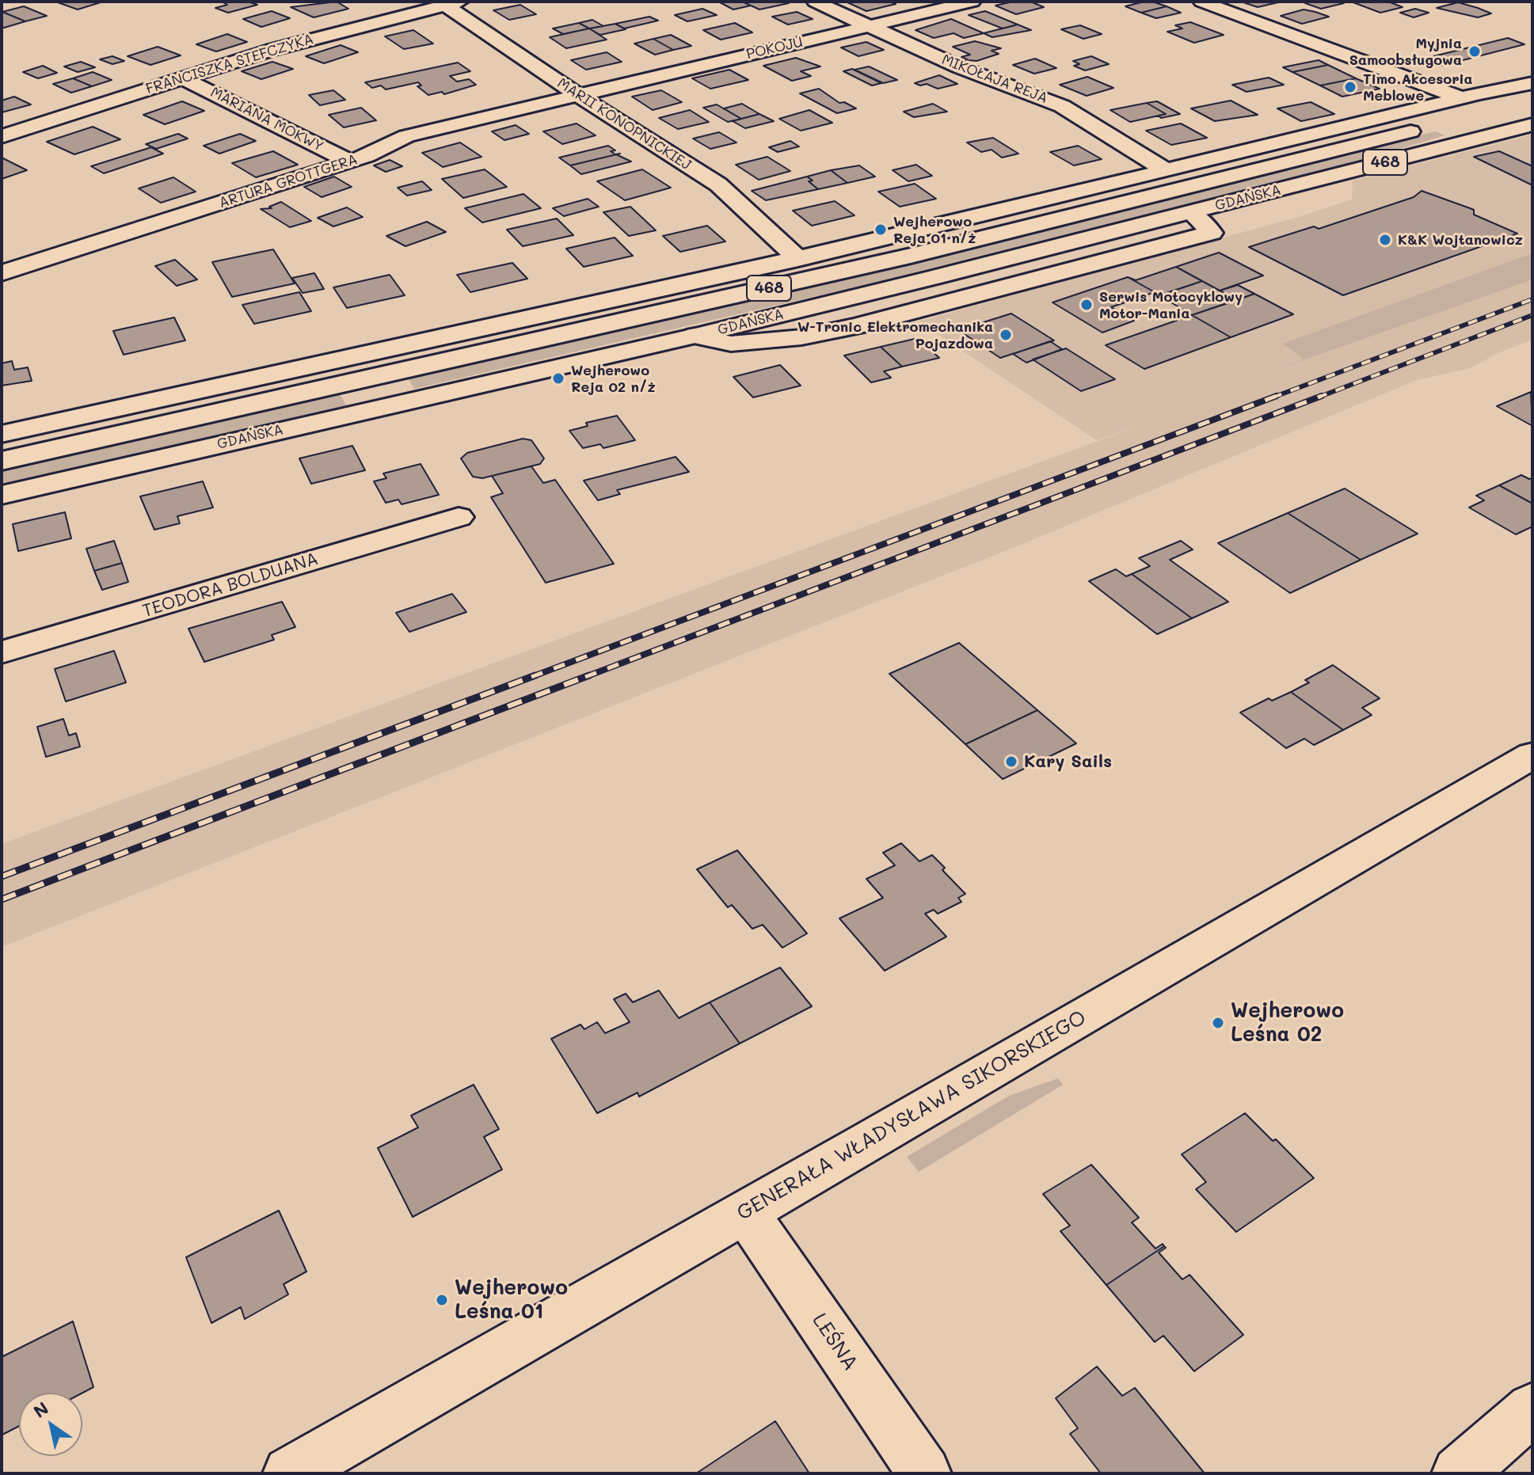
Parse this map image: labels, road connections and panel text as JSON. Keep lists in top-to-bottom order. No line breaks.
{"streets":{"street":["POKOJU","FRANCISZKA STEFCZYKA","MIKOŁAJA REJA","MARIANA MOKWY","MARII KONOPNICKIEJ","468","ARTURA GROTTGERA","GDAŃSKA","TEODORA BOLDUANA","GENERAŁA WŁADYSŁAWA SIKORSKIEGO","LEŚNA"]},"crossings":[["POKOJU","MIKOŁAJA REJA"],["POKOJU","MARII KONOPNICKIEJ"],["POKOJU","ARTURA GROTTGERA"],["FRANCISZKA STEFCZYKA","MARIANA MOKWY"],["FRANCISZKA STEFCZYKA","MARII KONOPNICKIEJ"],["MARIANA MOKWY","ARTURA GROTTGERA"],["MARII KONOPNICKIEJ","ARTURA GROTTGERA"],["GENERAŁA WŁADYSŁAWA SIKORSKIEGO","LEŚNA"]],"places":["Myjnia Samoobsługowa","Timo Akcesoria Meblowe","Wejherowo Reja 01 n/ż","K&K Wojtanowicz","Serwis Motocyklowy Motor-Mania","W-Tronic Elektromechanika Pojazdowa","Wejherowo Reja 02 n/ż","Kary Sails","Wejherowo Leśna 02","Wejherowo Leśna 01"],"north":"top left"}
